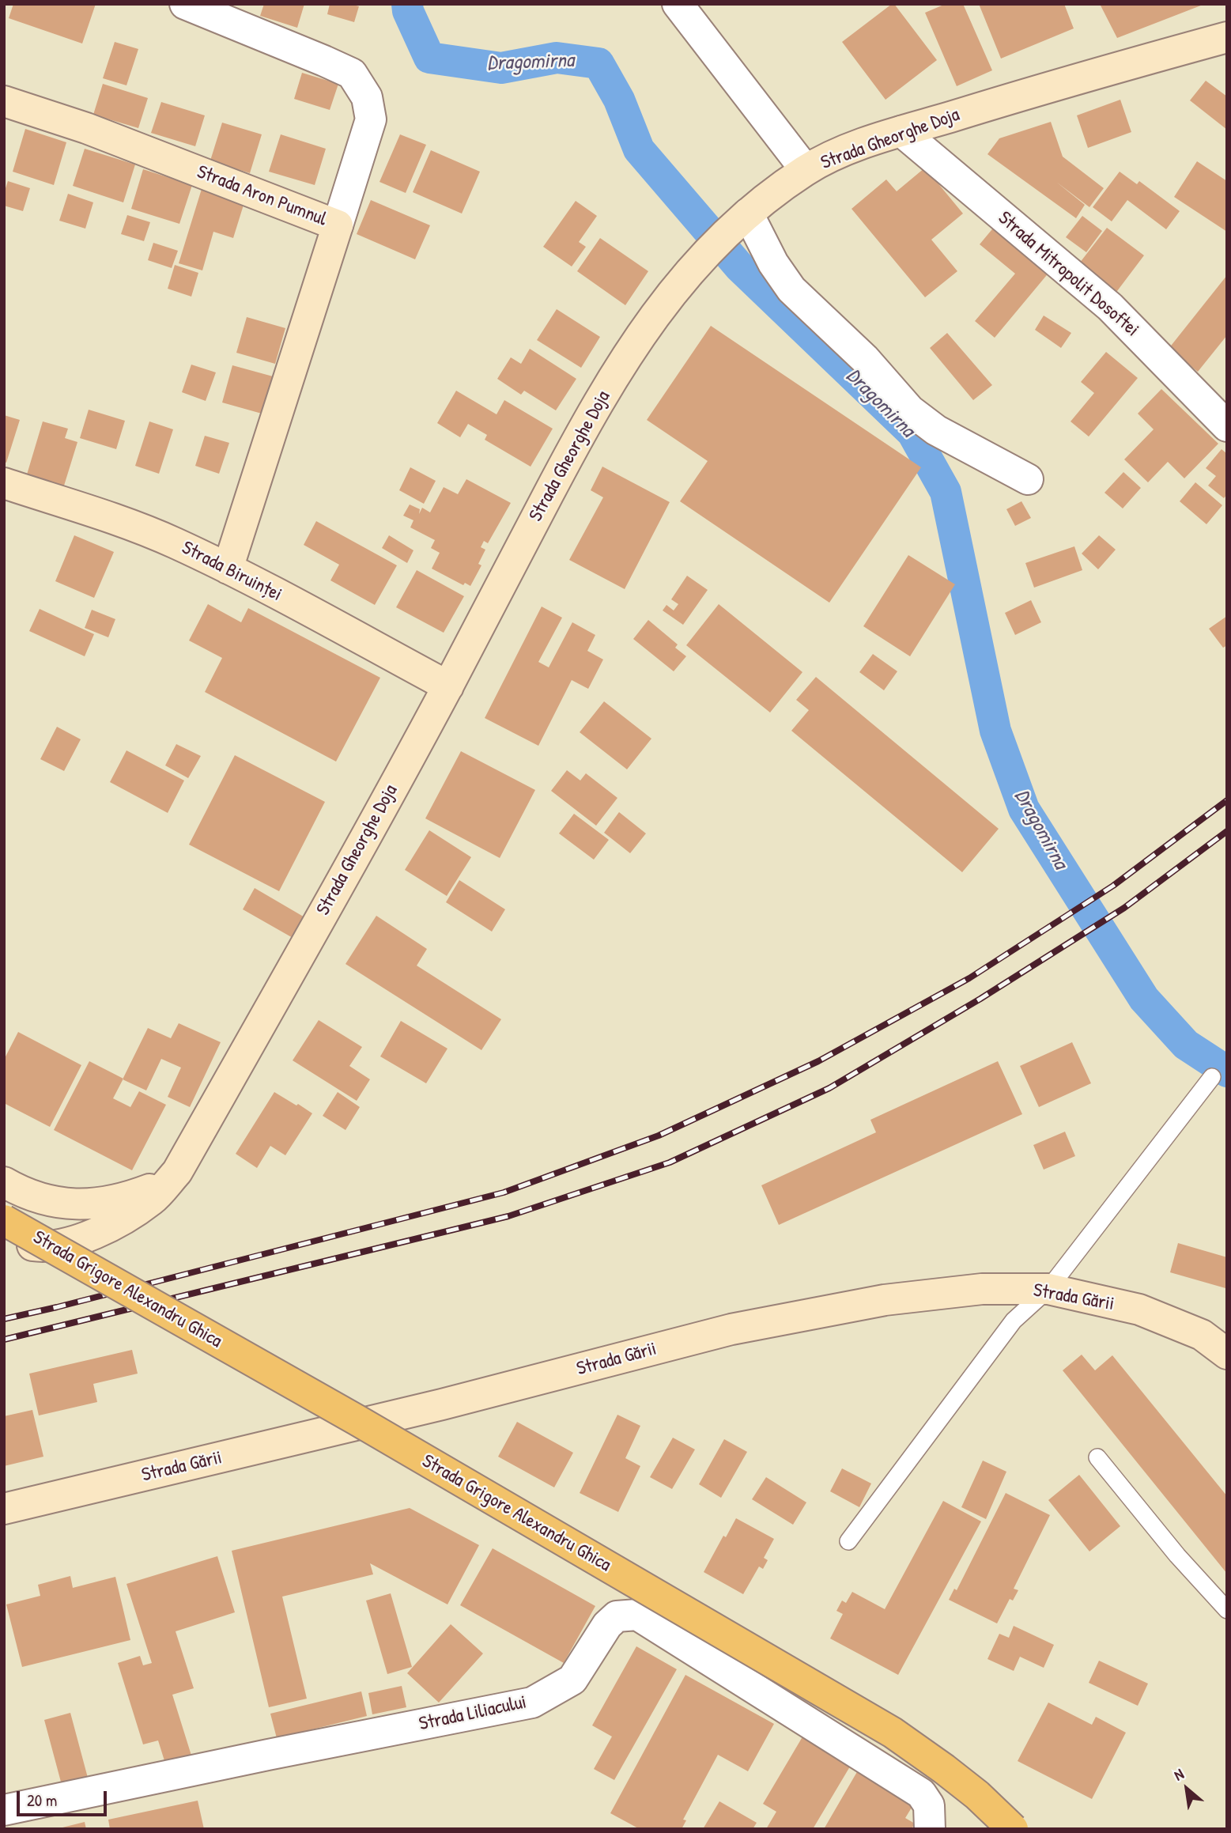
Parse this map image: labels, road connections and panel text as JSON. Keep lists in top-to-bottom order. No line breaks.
{"streets":{"main road":["Strada Grigore Alexandru Ghica"],"street":["Strada Gheorghe Doja","Strada Aron Pumnul","Strada Mitropolit Dosoftei","Strada Biruinței","Strada Gării","Strada Liliacului"]},"crossings":[["Strada Gheorghe Doja","Strada Mitropolit Dosoftei"],["Strada Gheorghe Doja","Strada Biruinței"],["Strada Aron Pumnul","Strada Biruinței"]],"water":["Dragomirna"],"scale_bar":"20 m","north":"top left"}
